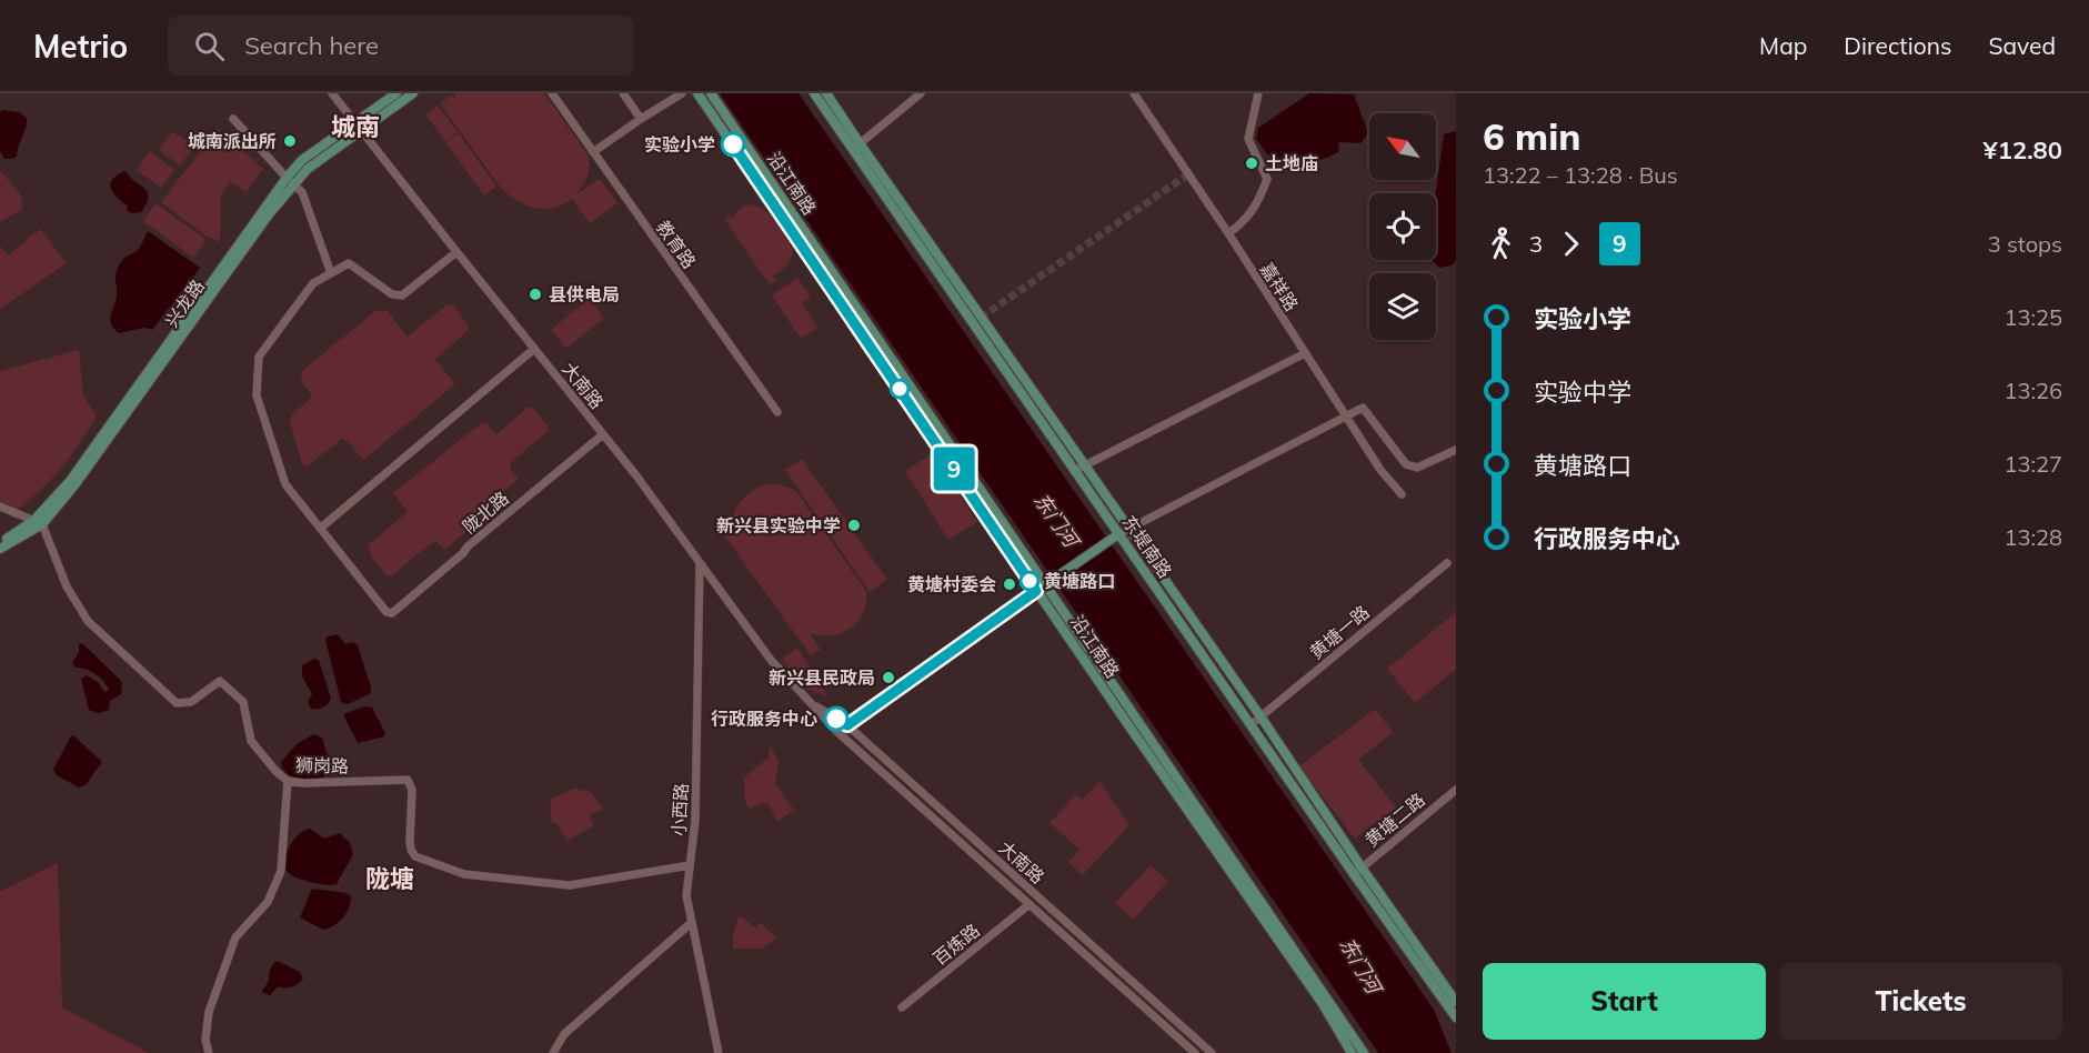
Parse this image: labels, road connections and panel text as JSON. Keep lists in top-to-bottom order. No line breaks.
{"streets":{"main road":["沿江南路","兴龙路","东堤南路"],"street":["教育路","嘉祥路","大南路","陇北路","黄塘一路","狮岗路","小西路","黄塘二路","百炼路"]},"crossings":[["兴龙路","大南路"],["兴龙路","狮岗路"],["大南路","陇北路"],["大南路","小西路"],["大南路","百炼路"],["东堤南路","黄塘一路"],["东堤南路","黄塘二路"],["狮岗路","小西路"]],"districts":["城南","陇塘"],"water":["东门河"],"places":["城南派出所","实验小学","土地庙","县供电局","新兴县实验中学","黄塘路口","黄塘村委会","新兴县民政局","行政服务中心"],"lines":["bus line 9"],"north":"top left","page":{"header":"Metrio","search":"Search here","nav":["Map","Directions","Saved"],"on_map":"9","heading":["6 min","13:22 – 13:28 · Bus","¥12.80"],"legs":["3","9","3 stops"],"list":[{"name":"实验小学","value":"13:25"},{"name":"实验中学","value":"13:26"},{"name":"黄塘路口","value":"13:27"},{"name":"行政服务中心","value":"13:28"}],"buttons":["Start","Tickets"]}}
